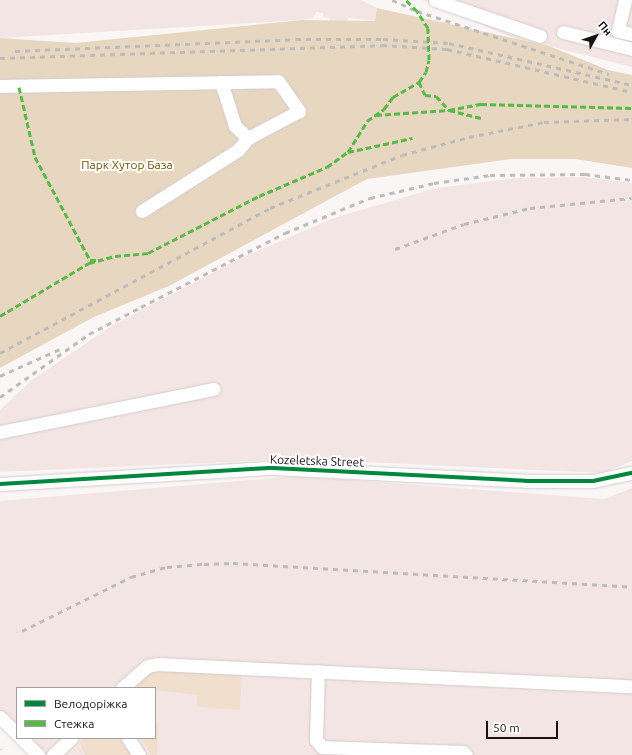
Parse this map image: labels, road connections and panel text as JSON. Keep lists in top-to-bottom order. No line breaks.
{"streets":{"street":["Kozeletska Street"]},"parks":["Парк Хутор База"],"legend":["Велодоріжка","Стежка"],"scale_bar":"50 m","north":"top right"}
